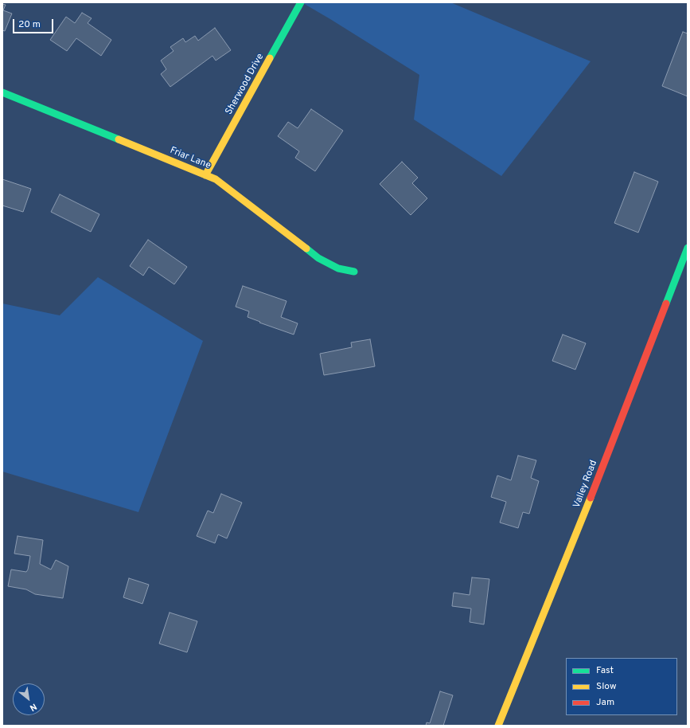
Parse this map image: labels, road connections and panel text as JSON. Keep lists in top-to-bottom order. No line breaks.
{"streets":{"street":["Sherwood Drive","Friar Lane","Valley Road"]},"crossings":[["Sherwood Drive","Friar Lane"]],"legend":["Fast","Slow","Jam"],"scale_bar":"20 m","north":"bottom right"}
